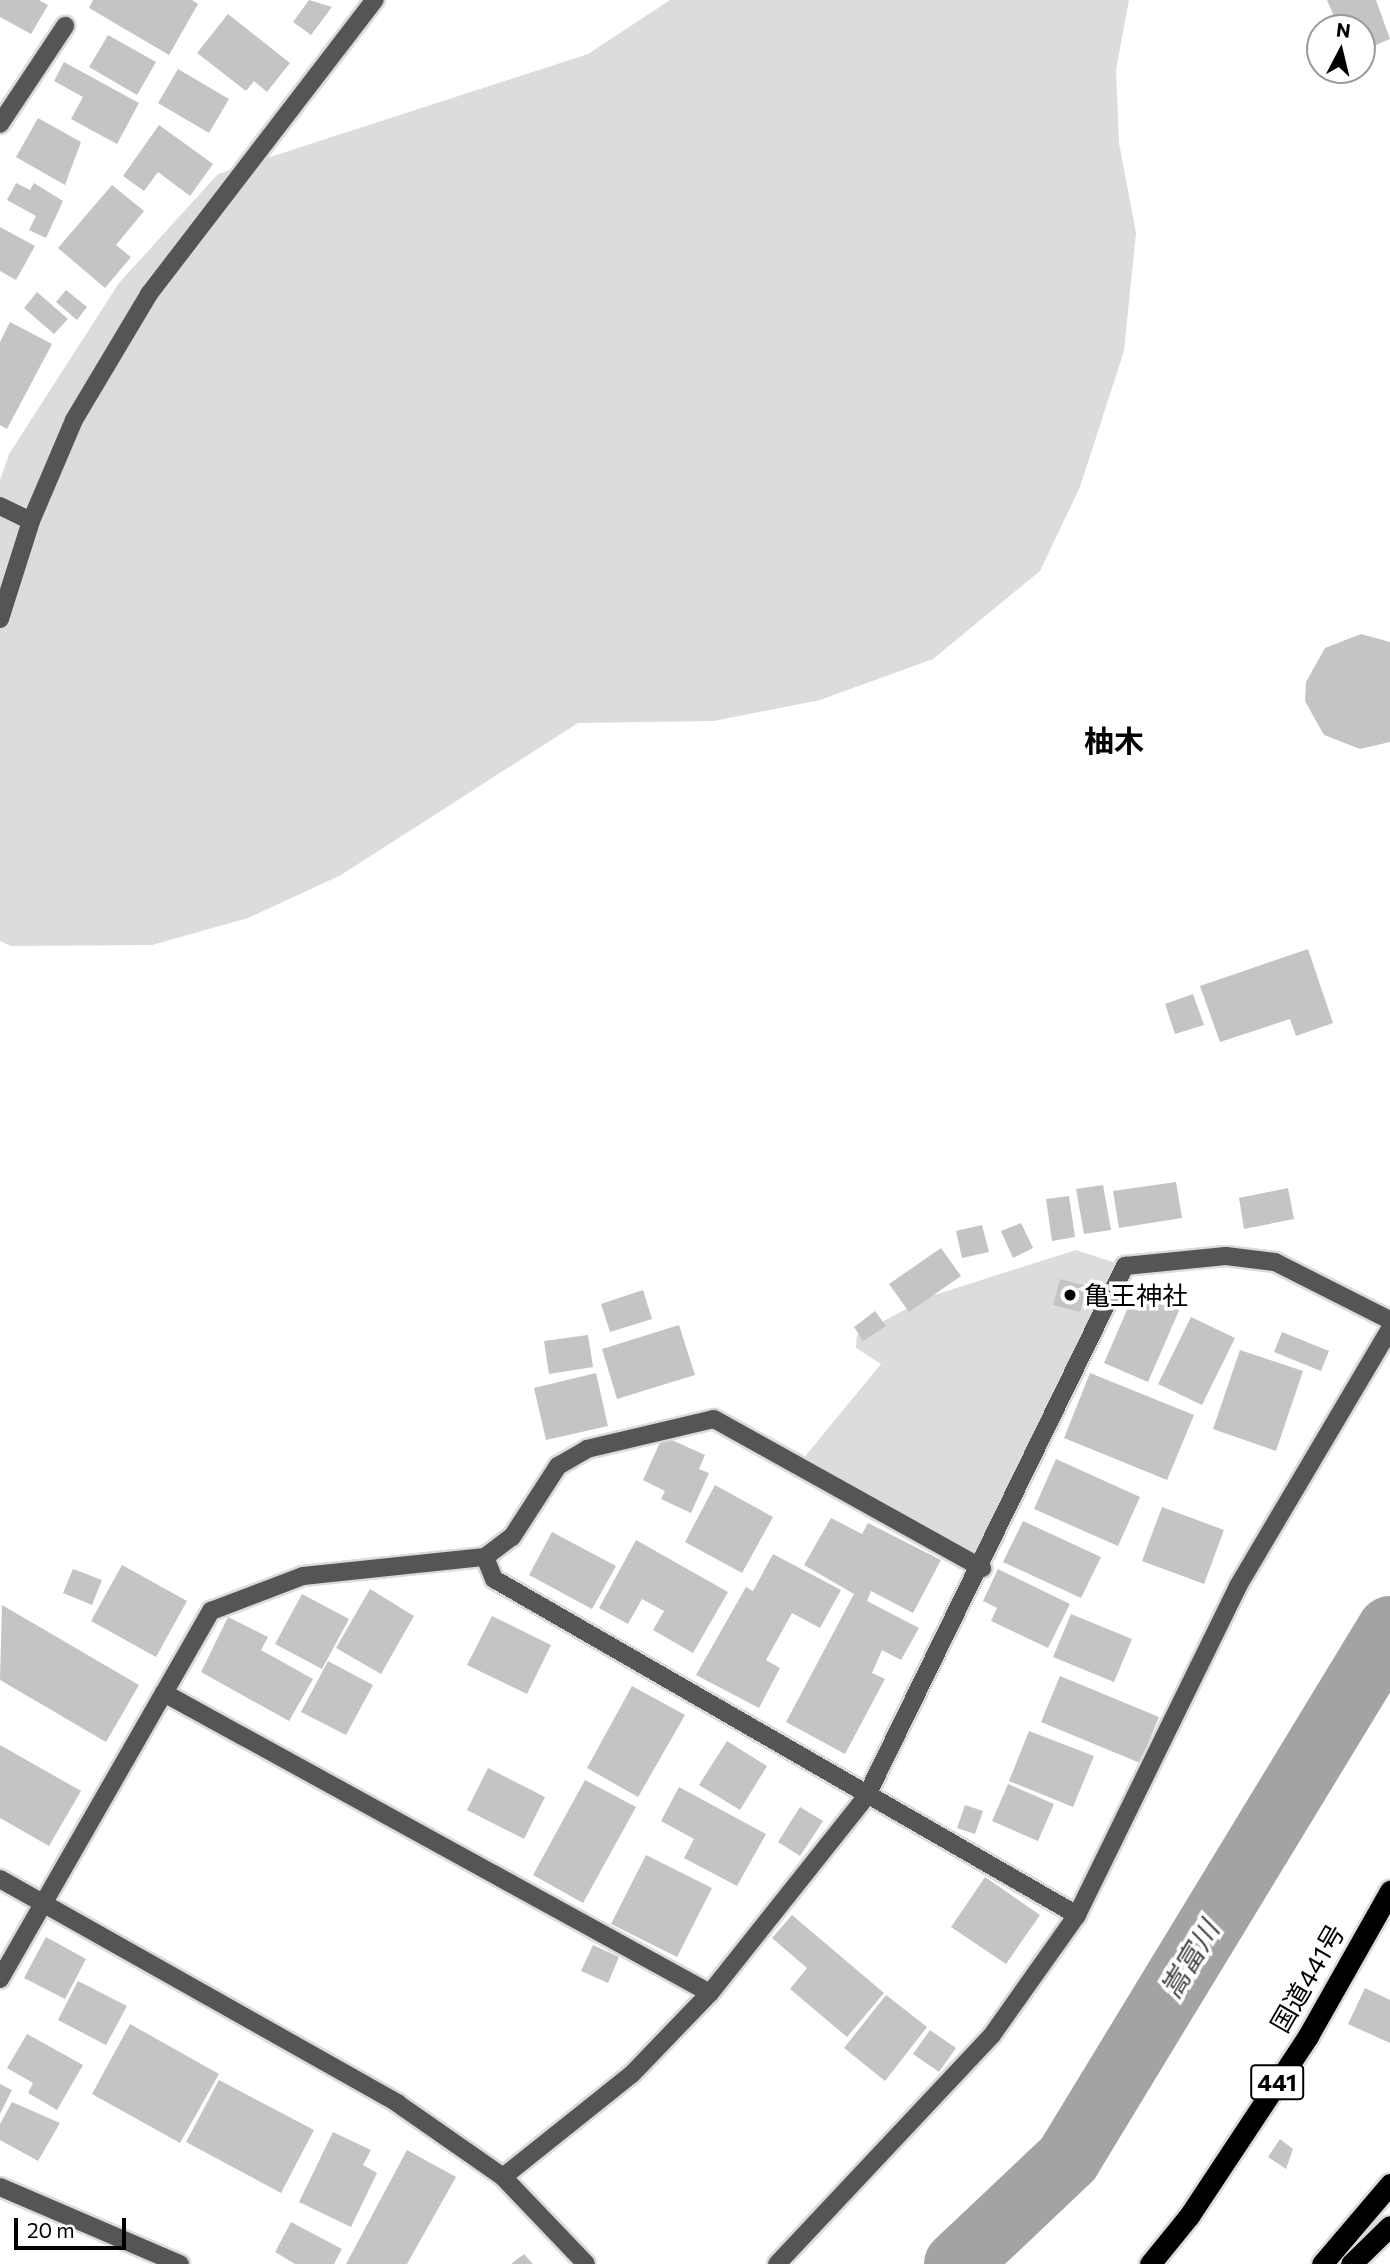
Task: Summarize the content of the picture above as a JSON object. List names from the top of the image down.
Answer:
{
  "streets": {
    "highway": ["国道441号", "441"]
  },
  "districts": ["柚木"],
  "water": ["嵩富川"],
  "places": ["亀王神社"],
  "scale_bar": "20 m",
  "north": "top"
}
